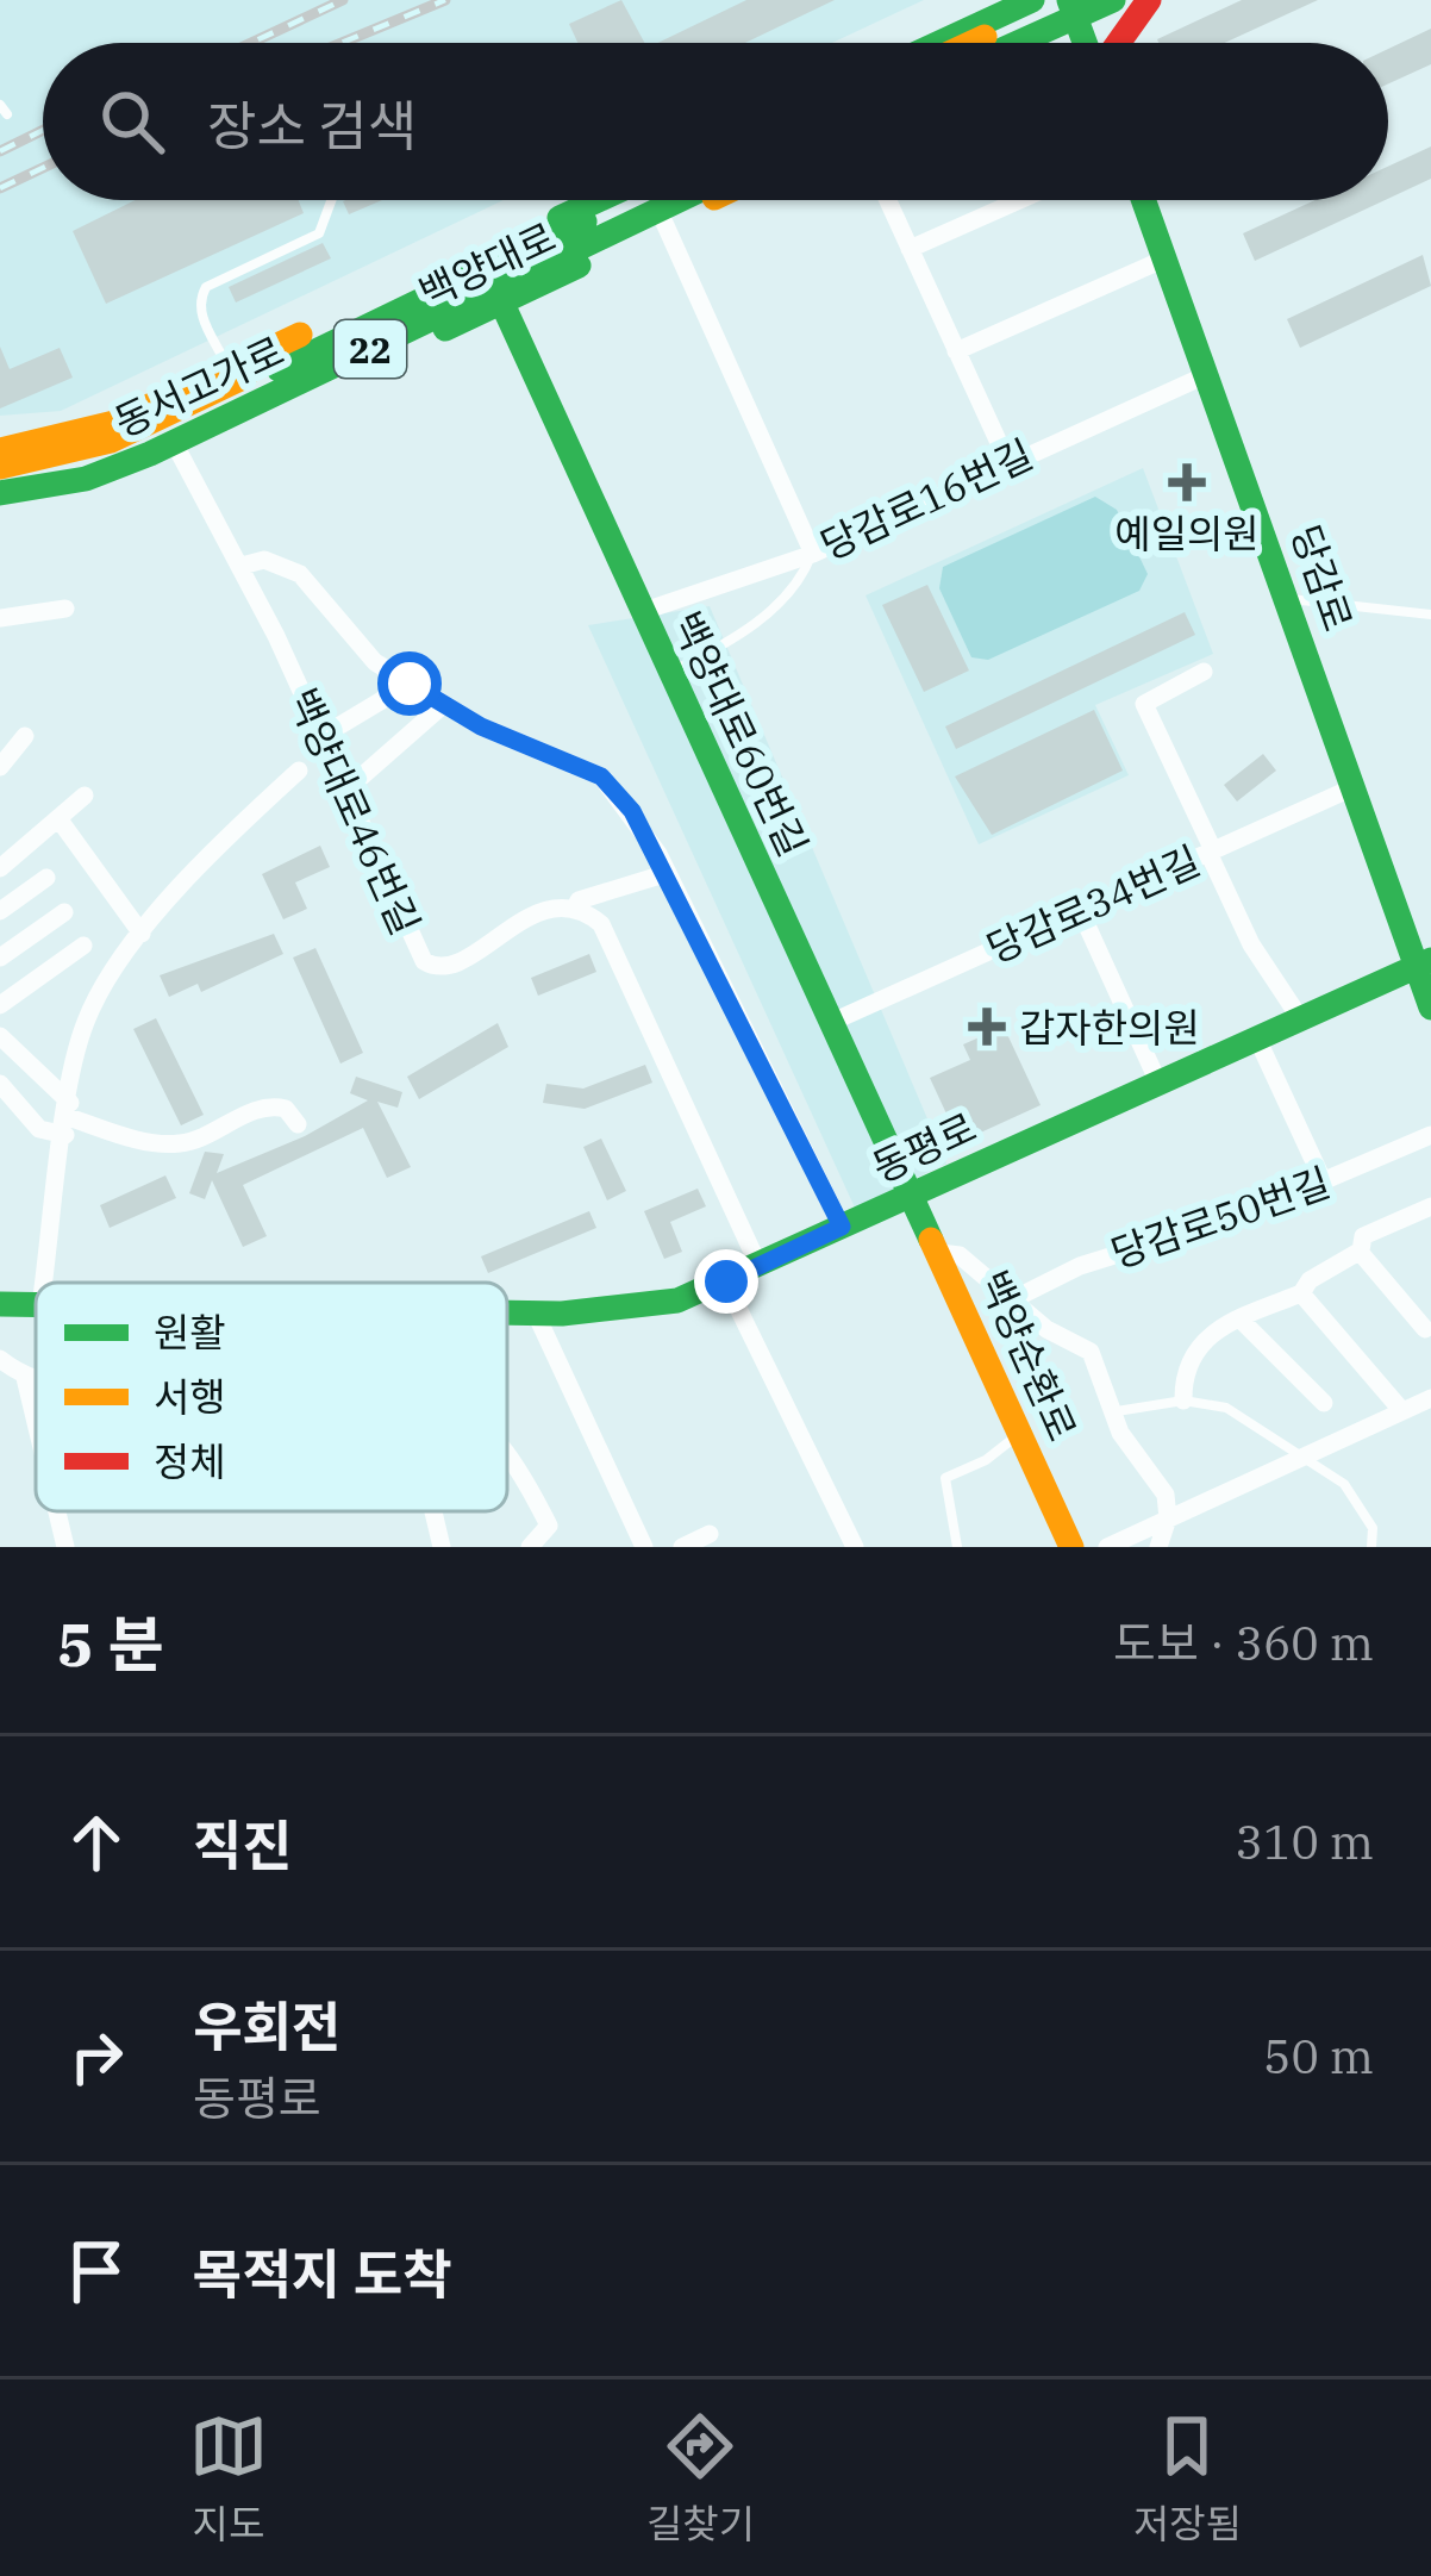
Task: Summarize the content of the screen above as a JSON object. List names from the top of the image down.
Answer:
{
  "streets": {
    "main road": [
      "백양대로",
      "22",
      "동서고가로",
      "당감로",
      "백양대로60번길",
      "동평로",
      "백양순환로"
    ],
    "street": [
      "당감로16번길",
      "백양대로46번길",
      "당감로34번길",
      "당감로50번길"
    ]
  },
  "crossings": [
    ["백양대로", "동서고가로"],
    ["백양대로", "백양대로60번길"],
    ["백양대로", "백양대로46번길"],
    ["당감로16번길", "당감로"],
    ["당감로16번길", "백양대로60번길"],
    ["당감로", "당감로34번길"],
    ["당감로", "동평로"],
    ["백양대로60번길", "당감로34번길"],
    ["백양대로60번길", "동평로"],
    ["백양대로60번길", "백양순환로"],
    ["동평로", "백양순환로"]
  ],
  "places": {
    "health": ["예일의원", "갑자한의원"]
  },
  "legend": ["원활", "서행", "정체"],
  "page": {
    "search": "장소 검색",
    "heading": ["5 분", "도보 · 360 m"],
    "list": [
      ["직진", "310 m"],
      ["우회전", "동평로", "50 m"],
      "목적지 도착"
    ],
    "nav": ["지도", "길찾기", "저장됨"]
  }
}
